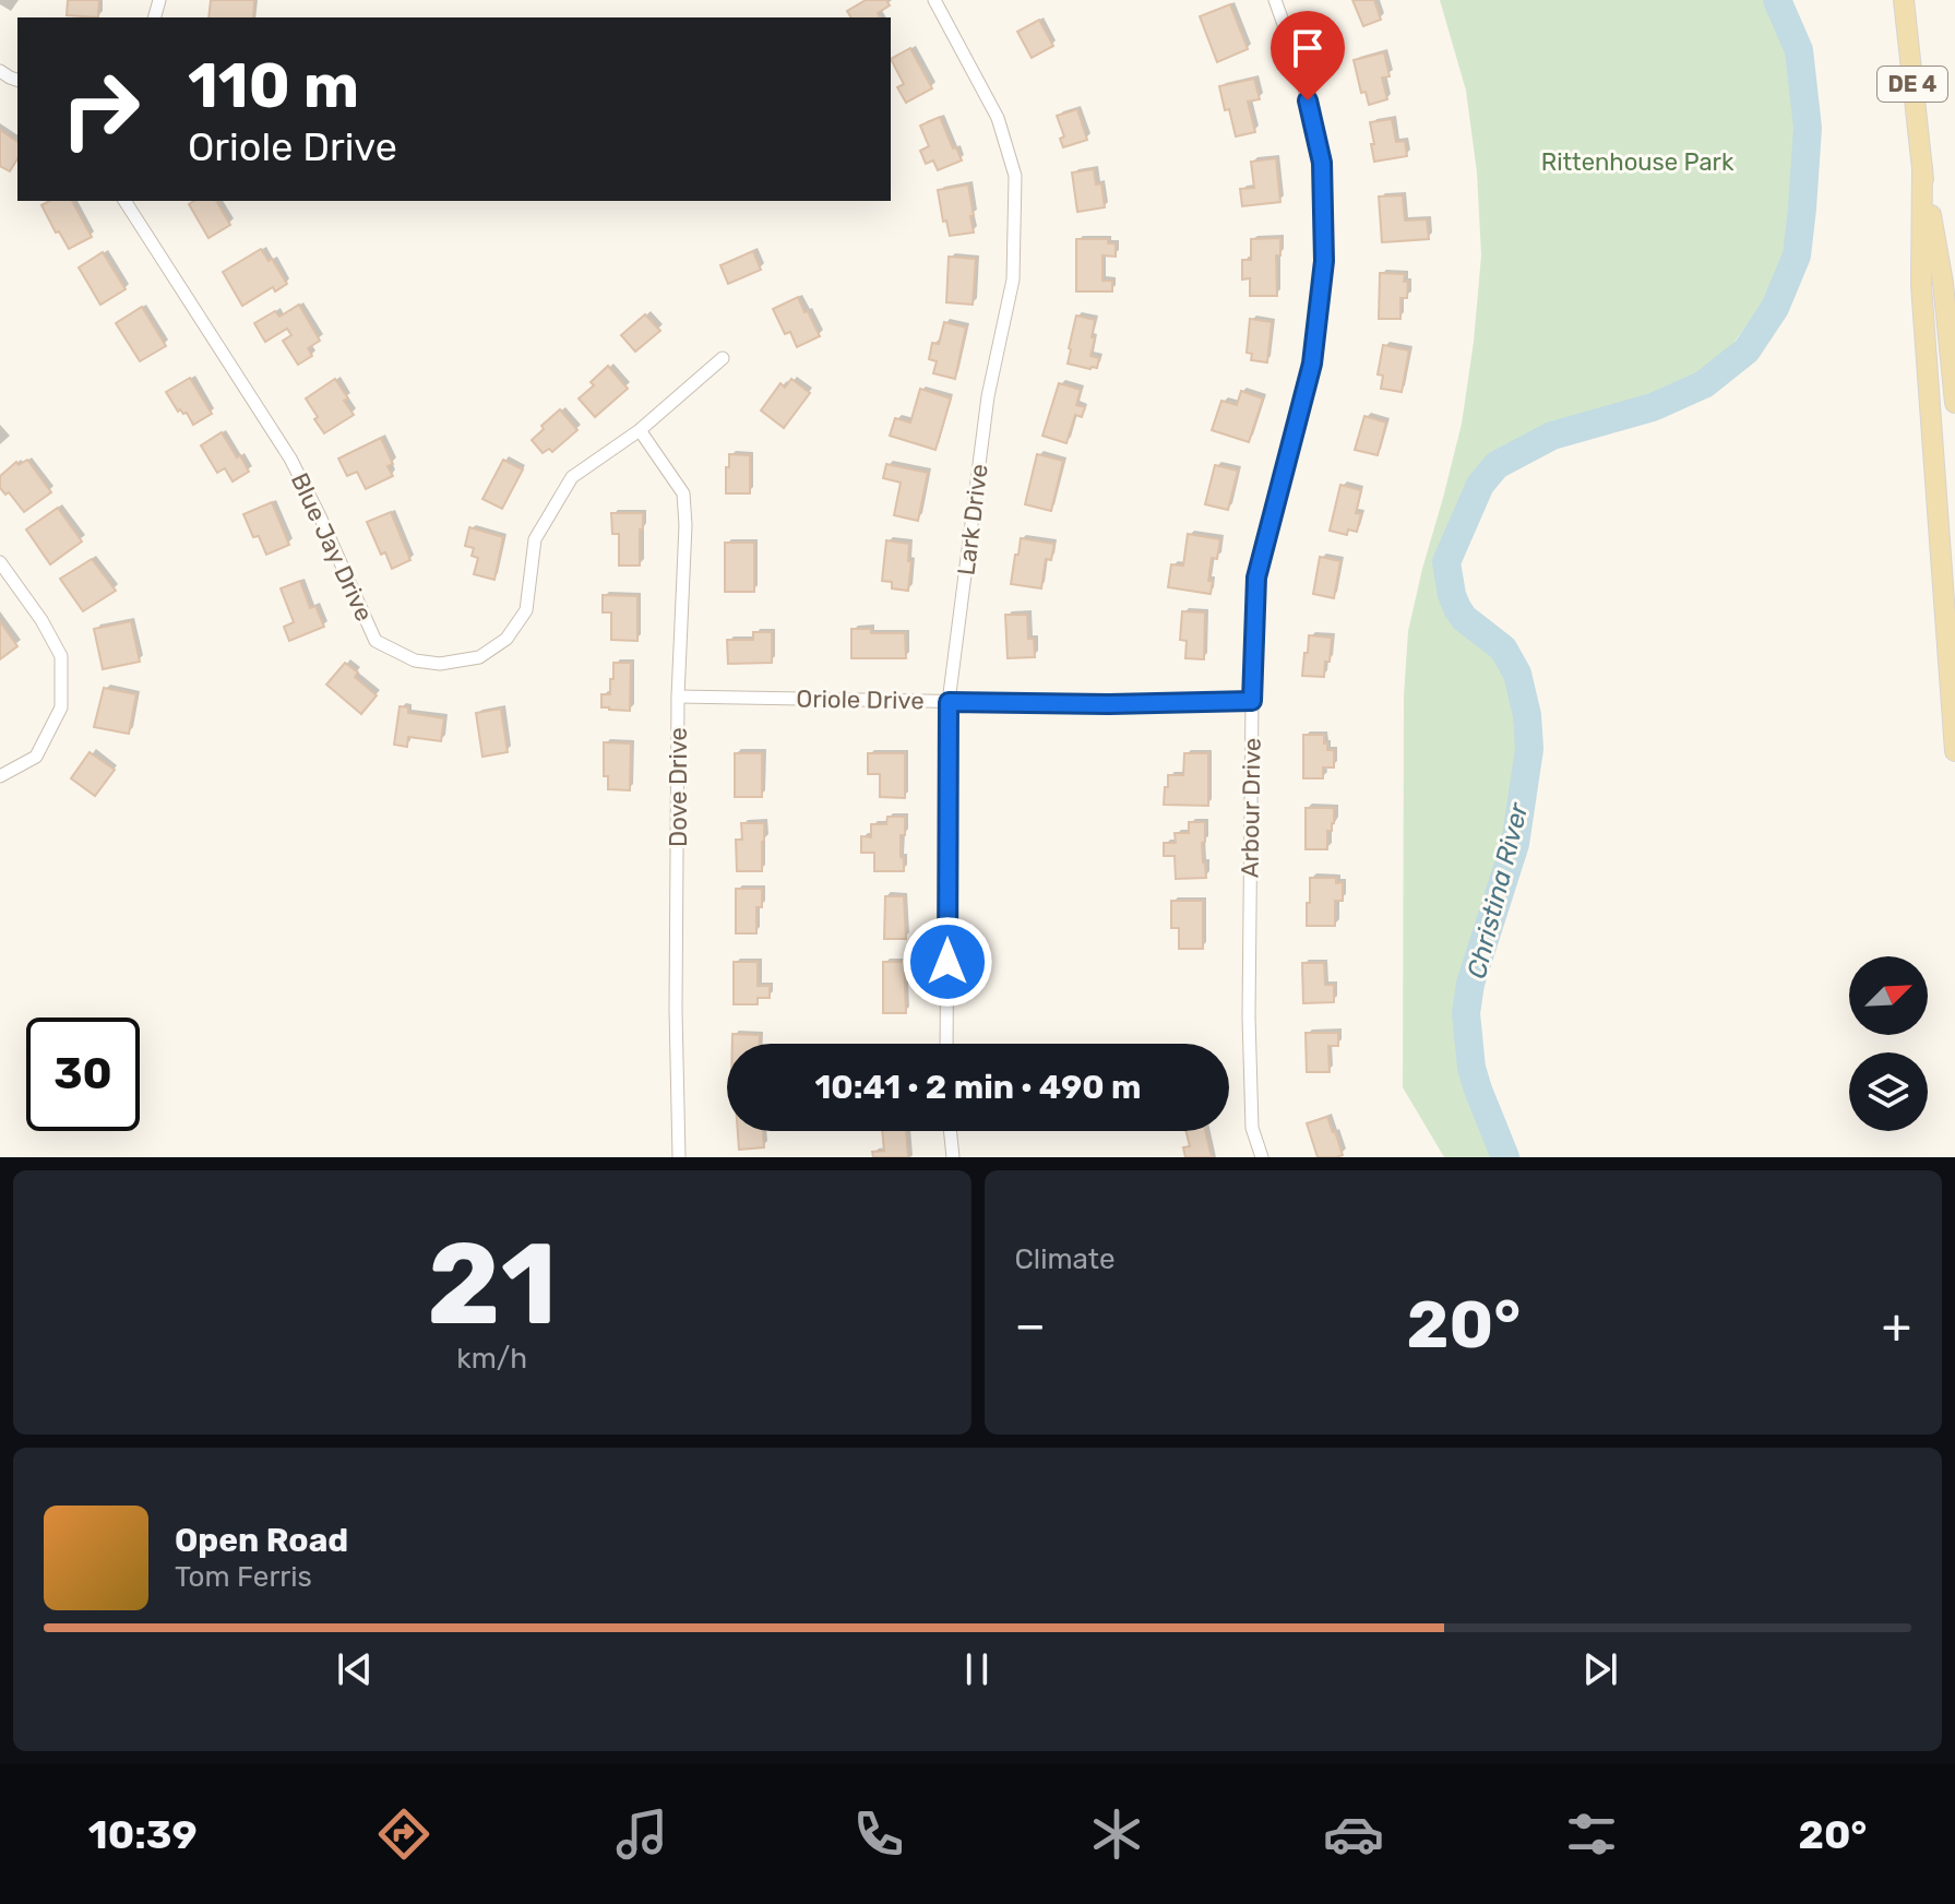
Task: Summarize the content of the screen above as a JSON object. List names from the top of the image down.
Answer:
{
  "streets": {
    "main road": ["DE 4"],
    "street": [
      "Lark Drive",
      "Blue Jay Drive",
      "Oriole Drive",
      "Dove Drive",
      "Arbour Drive"
    ]
  },
  "crossings": [
    ["Lark Drive", "Oriole Drive"],
    ["Blue Jay Drive", "Dove Drive"],
    ["Oriole Drive", "Dove Drive"],
    ["Oriole Drive", "Arbour Drive"]
  ],
  "water": ["Christina River"],
  "parks": ["Rittenhouse Park"],
  "north": "top right",
  "page": {
    "turn": ["110 m", "Oriole Drive"],
    "limit": "30",
    "trip": "10:41 · 2 min · 490 m",
    "tile": [
      ["21", "km/h"],
      "Climate"
    ],
    "heat": ["−", "20°", "+"],
    "song": ["Open Road", "Tom Ferris"],
    "tabs": ["10:39", "20°"]
  }
}
